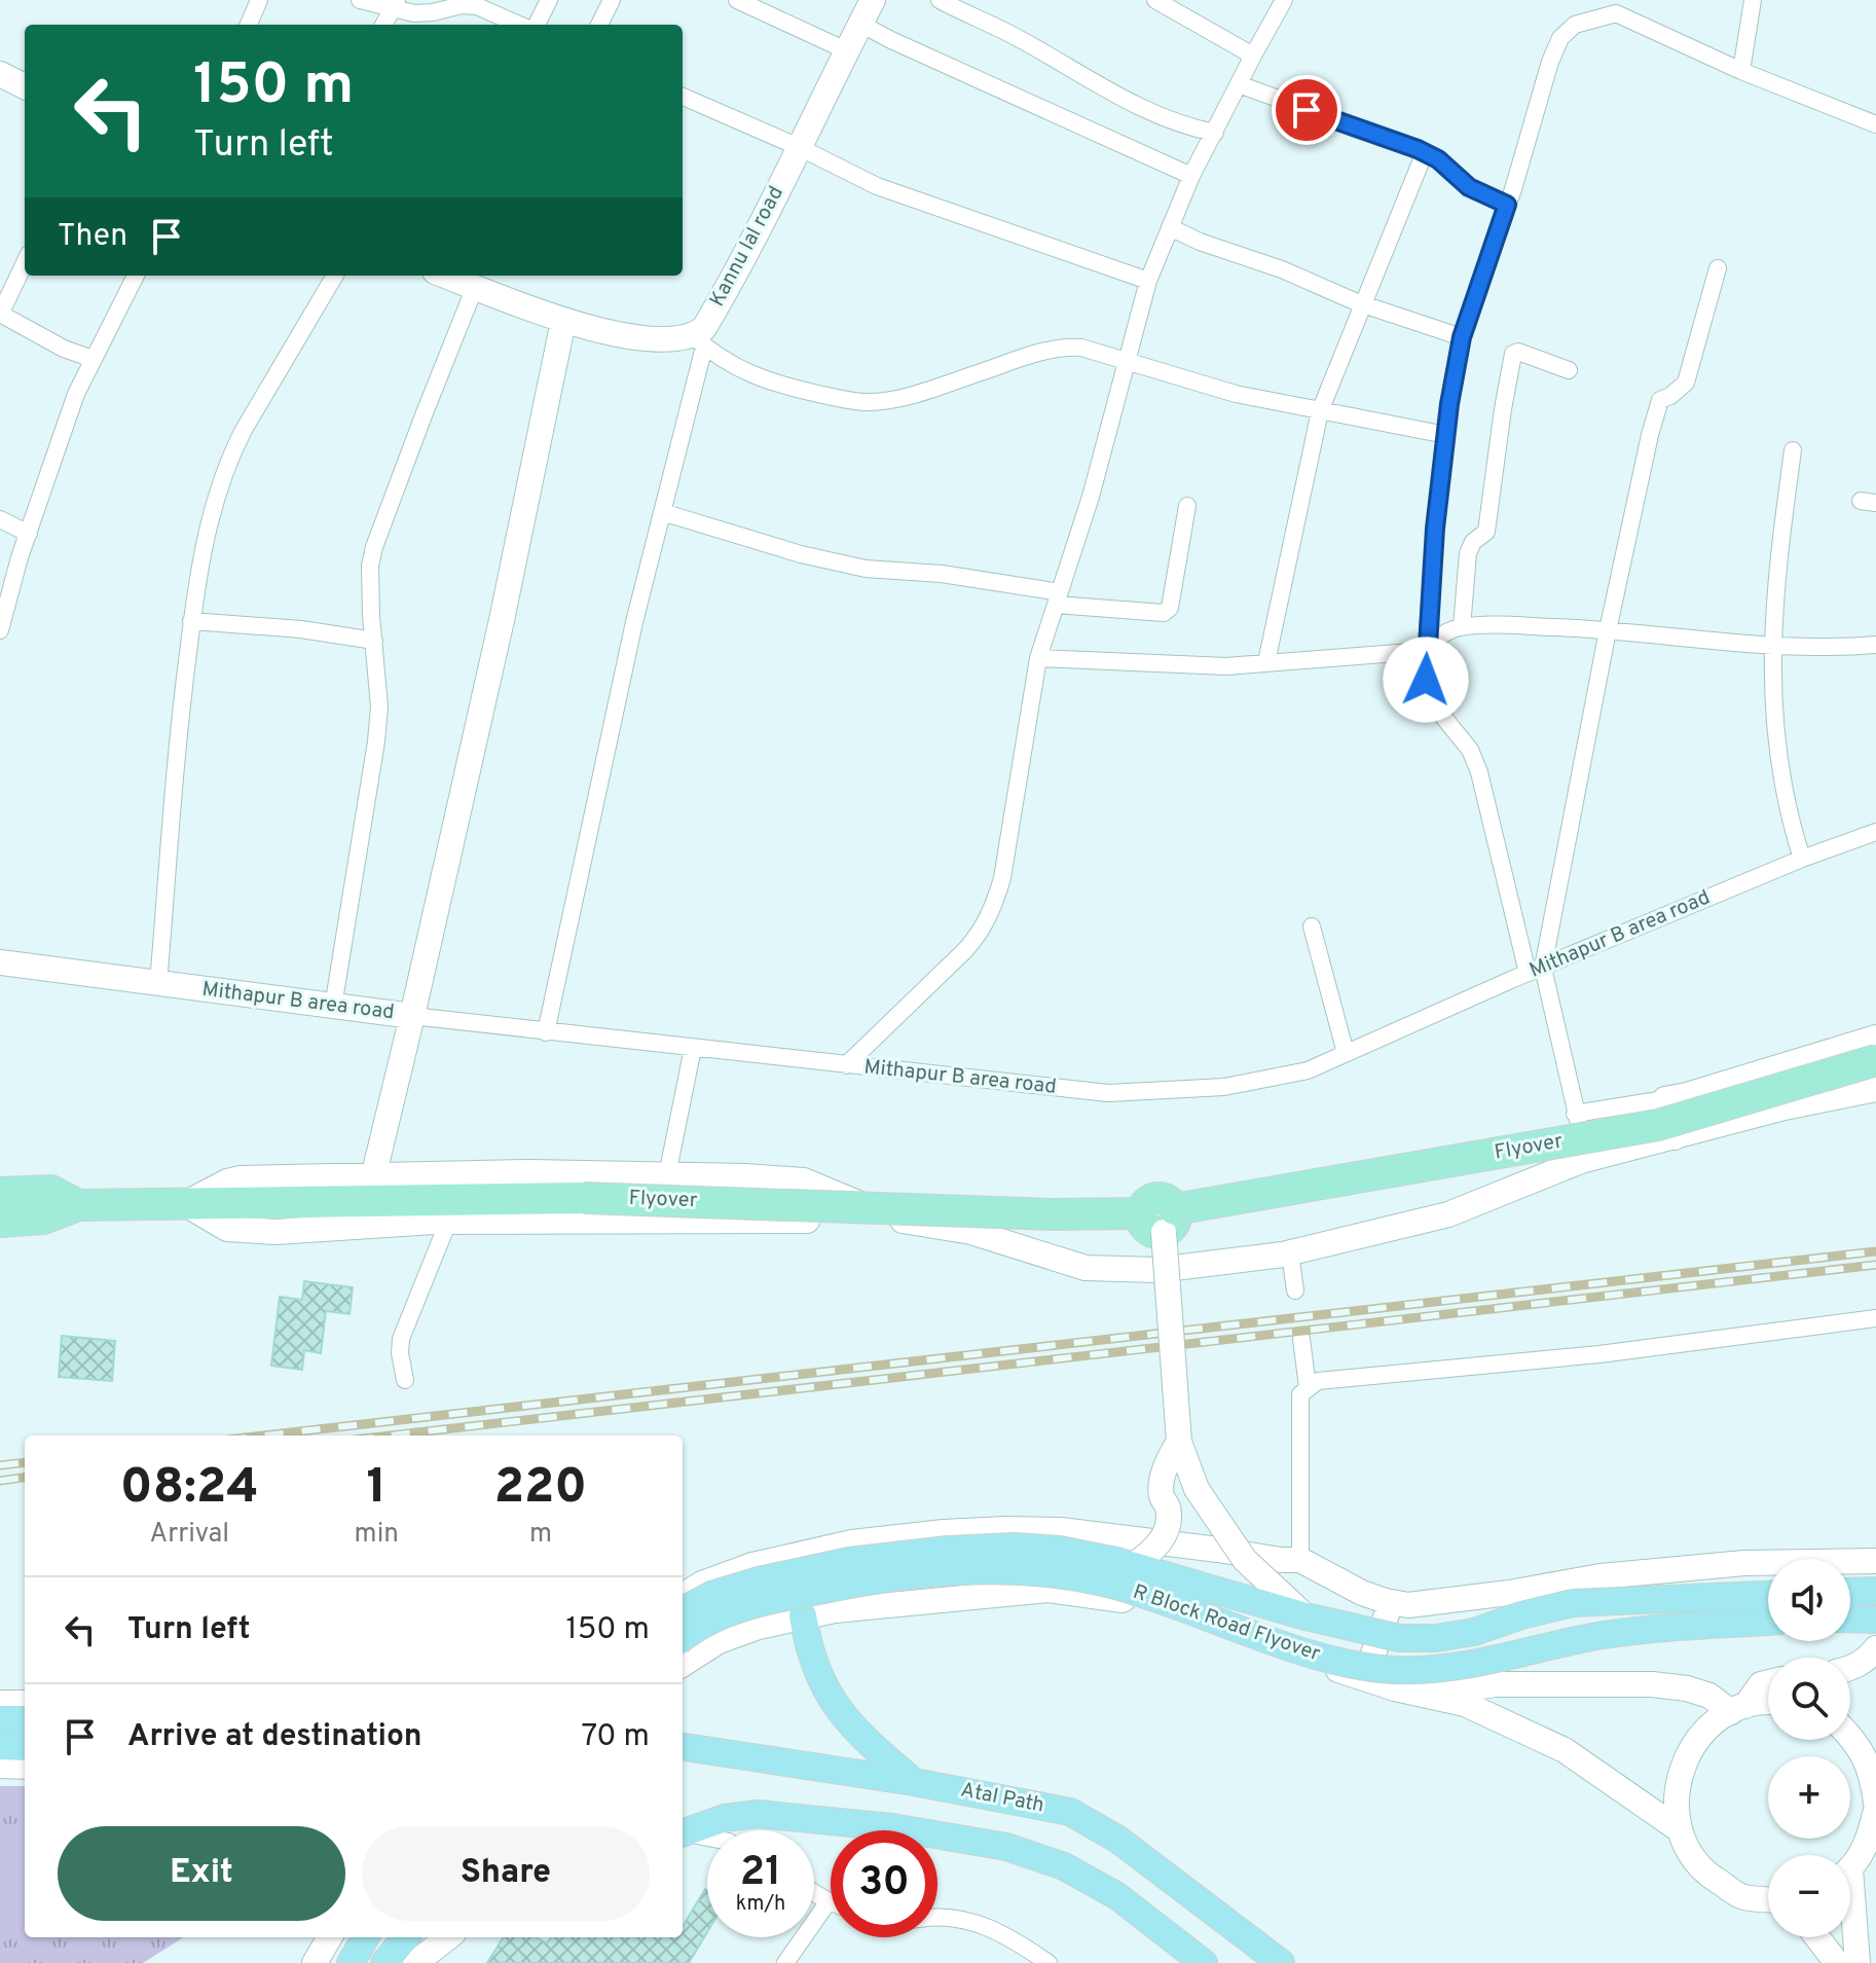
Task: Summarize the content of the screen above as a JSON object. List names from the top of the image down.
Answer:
{
  "streets": {
    "highway": ["Flyover"],
    "main road": ["R Block Road Flyover", "Atal Path"],
    "street": ["Kannu lal road", "Mithapur B area road"]
  },
  "page": {
    "turn": ["150 m", "Turn left"],
    "then": "Then",
    "eta": [
      "08:24",
      "Arrival",
      "1",
      "min",
      "220",
      "m"
    ],
    "map_buttons": ["+", "−"],
    "list": [
      {
        "name": "Turn left",
        "value": "150 m"
      },
      {
        "name": "Arrive at destination",
        "value": "70 m"
      }
    ],
    "buttons": ["Exit", "Share"],
    "speed": "21 km/h",
    "limit": "30"
  }
}
